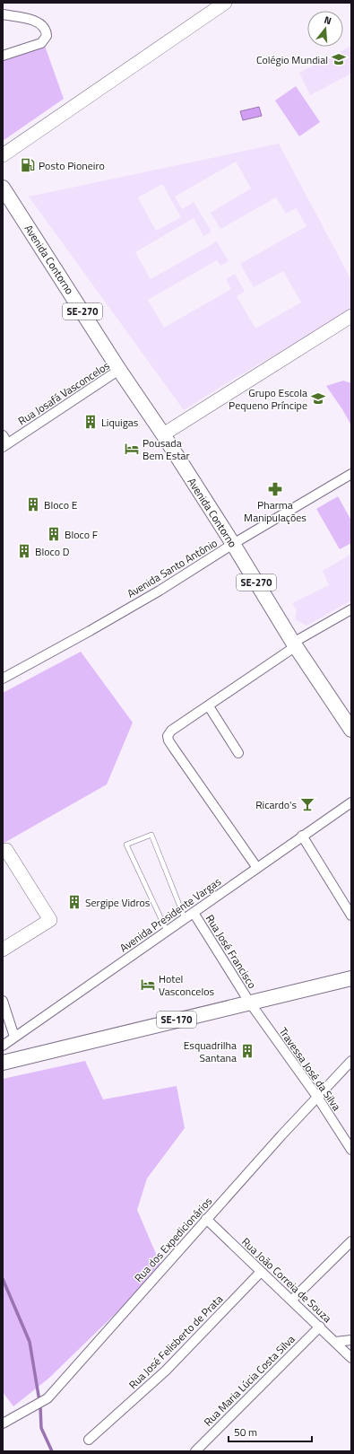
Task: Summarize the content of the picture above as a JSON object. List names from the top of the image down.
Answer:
{
  "streets": {
    "main road": ["Avenida Contorno", "SE-270", "SE-170"],
    "street": [
      "Rua Josafá Vasconcelos",
      "Avenida Santo Antônio",
      "Avenida Presidente Vargas",
      "Rua José Francisco",
      "Travessa José da Silva",
      "Rua dos Expedicionários",
      "Rua João Correia de Souza",
      "Rua José Felisberto de Prata",
      "Rua Maria Lúcia Costa Silva"
    ]
  },
  "crossings": [
    ["Avenida Contorno", "Rua Josafá Vasconcelos"],
    ["Avenida Contorno", "Avenida Santo Antônio"],
    ["Avenida Presidente Vargas", "Rua José Francisco"],
    ["Rua José Francisco", "SE-170"],
    ["Rua José Francisco", "Travessa José da Silva"],
    ["SE-170", "Travessa José da Silva"],
    ["Travessa José da Silva", "Rua dos Expedicionários"],
    ["Rua dos Expedicionários", "Rua João Correia de Souza"],
    ["Rua João Correia de Souza", "Rua José Felisberto de Prata"],
    ["Rua João Correia de Souza", "Rua Maria Lúcia Costa Silva"]
  ],
  "places": {
    "school or university": ["Colégio Mundial", "Grupo Escola Pequeno Príncipe"],
    "fuel station": ["Posto Pioneiro"],
    "building": [
      "Liquigas",
      "Bloco E",
      "Bloco F",
      "Bloco D",
      "Sergipe Vidros",
      "Esquadrilha Santana"
    ],
    "hotel": ["Pousada Bem Estar", "Hotel Vasconcelos"],
    "pharmacy": ["Pharma Manipulações"],
    "bar": ["Ricardo's"]
  },
  "scale_bar": "50 m",
  "north": "top"
}
